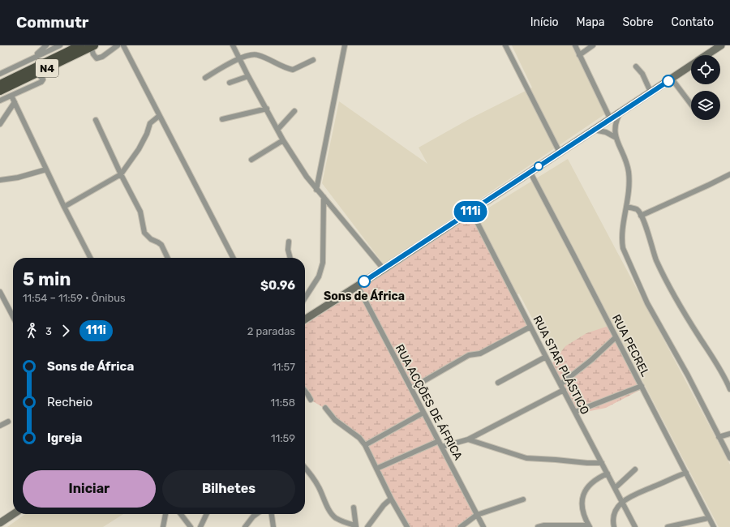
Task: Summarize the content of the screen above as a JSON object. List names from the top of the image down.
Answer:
{
  "streets": {
    "highway": ["N4"],
    "street": ["RUA PECREL", "RUA STAR PLÁSTICO", "RUA ACÇÕES DE ÁFRICA"]
  },
  "places": ["Sons de África"],
  "lines": ["bus line 111i"],
  "page": {
    "header": "Commutr",
    "nav": [
      "Início",
      "Mapa",
      "Sobre",
      "Contato"
    ],
    "on_map": "111i",
    "heading": ["5 min", "11:54 – 11:59 · Ônibus", "$0.96"],
    "legs": ["3", "111i", "2 paradas"],
    "list": [
      {
        "name": "Sons de África",
        "value": "11:57"
      },
      {
        "name": "Recheio",
        "value": "11:58"
      },
      {
        "name": "Igreja",
        "value": "11:59"
      }
    ],
    "buttons": ["Iniciar", "Bilhetes"]
  }
}
